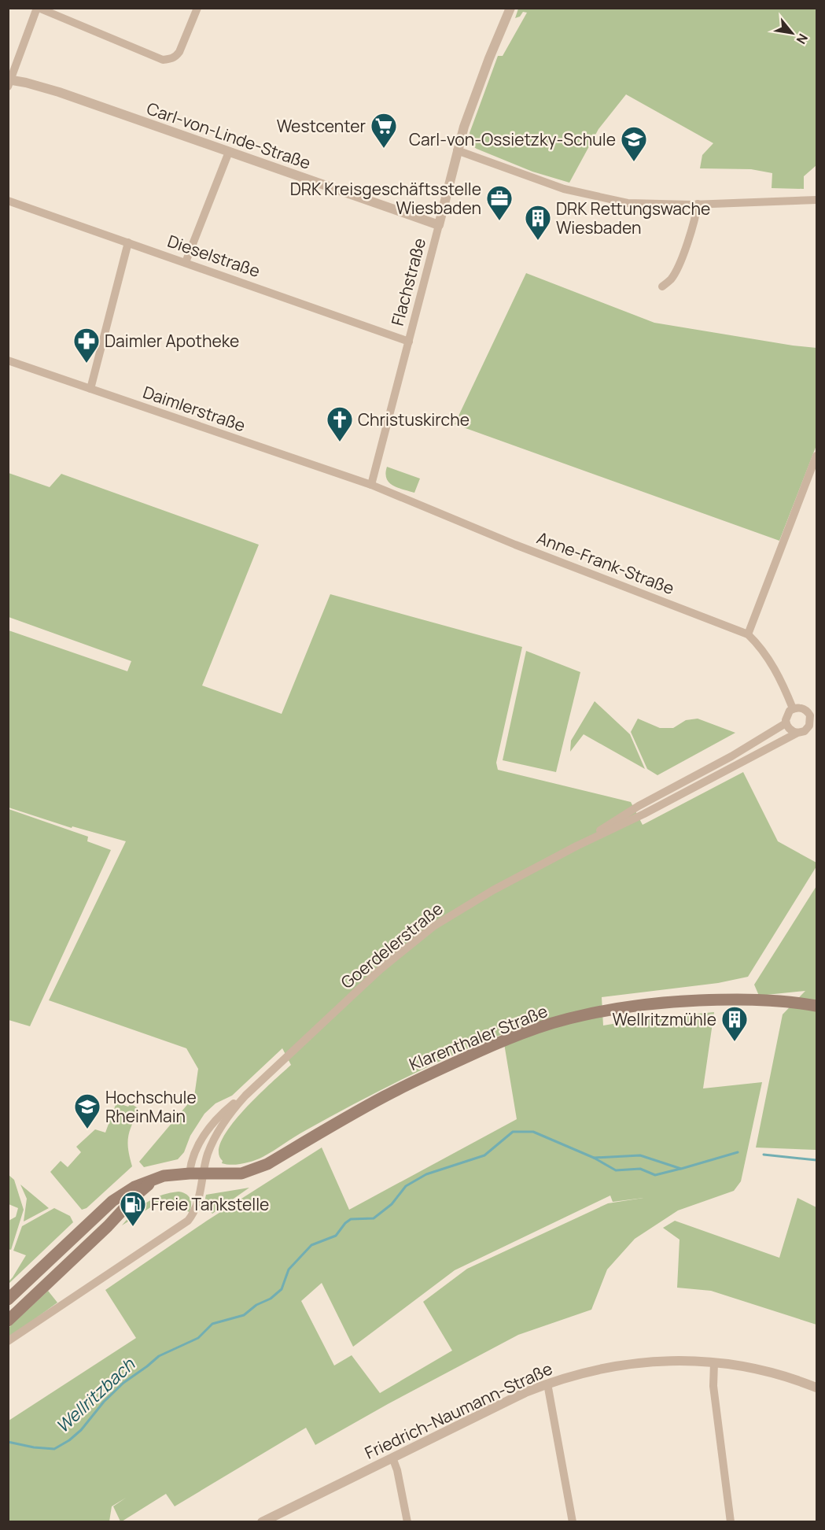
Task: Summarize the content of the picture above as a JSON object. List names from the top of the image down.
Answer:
{
  "streets": {
    "main road": ["Klarenthaler Straße"],
    "street": [
      "Carl-von-Linde-Straße",
      "Dieselstraße",
      "Flachstraße",
      "Daimlerstraße",
      "Anne-Frank-Straße",
      "Goerdelerstraße",
      "Friedrich-Naumann-Straße"
    ]
  },
  "crossings": [
    ["Carl-von-Linde-Straße", "Flachstraße"],
    ["Dieselstraße", "Flachstraße"],
    ["Flachstraße", "Daimlerstraße"],
    ["Flachstraße", "Anne-Frank-Straße"],
    ["Daimlerstraße", "Anne-Frank-Straße"],
    ["Anne-Frank-Straße", "Goerdelerstraße"],
    ["Goerdelerstraße", "Klarenthaler Straße"]
  ],
  "water": ["Wellritzbach"],
  "places": {
    "supermarket": ["Westcenter"],
    "school or university": ["Carl-von-Ossietzky-Schule", "Hochschule RheinMain"],
    "office": ["DRK Kreisgeschäftsstelle Wiesbaden"],
    "building": ["DRK Rettungswache Wiesbaden", "Wellritzmühle"],
    "pharmacy": ["Daimler Apotheke"],
    "church": ["Christuskirche"],
    "fuel station": ["Freie Tankstelle"]
  },
  "north": "bottom right"
}
